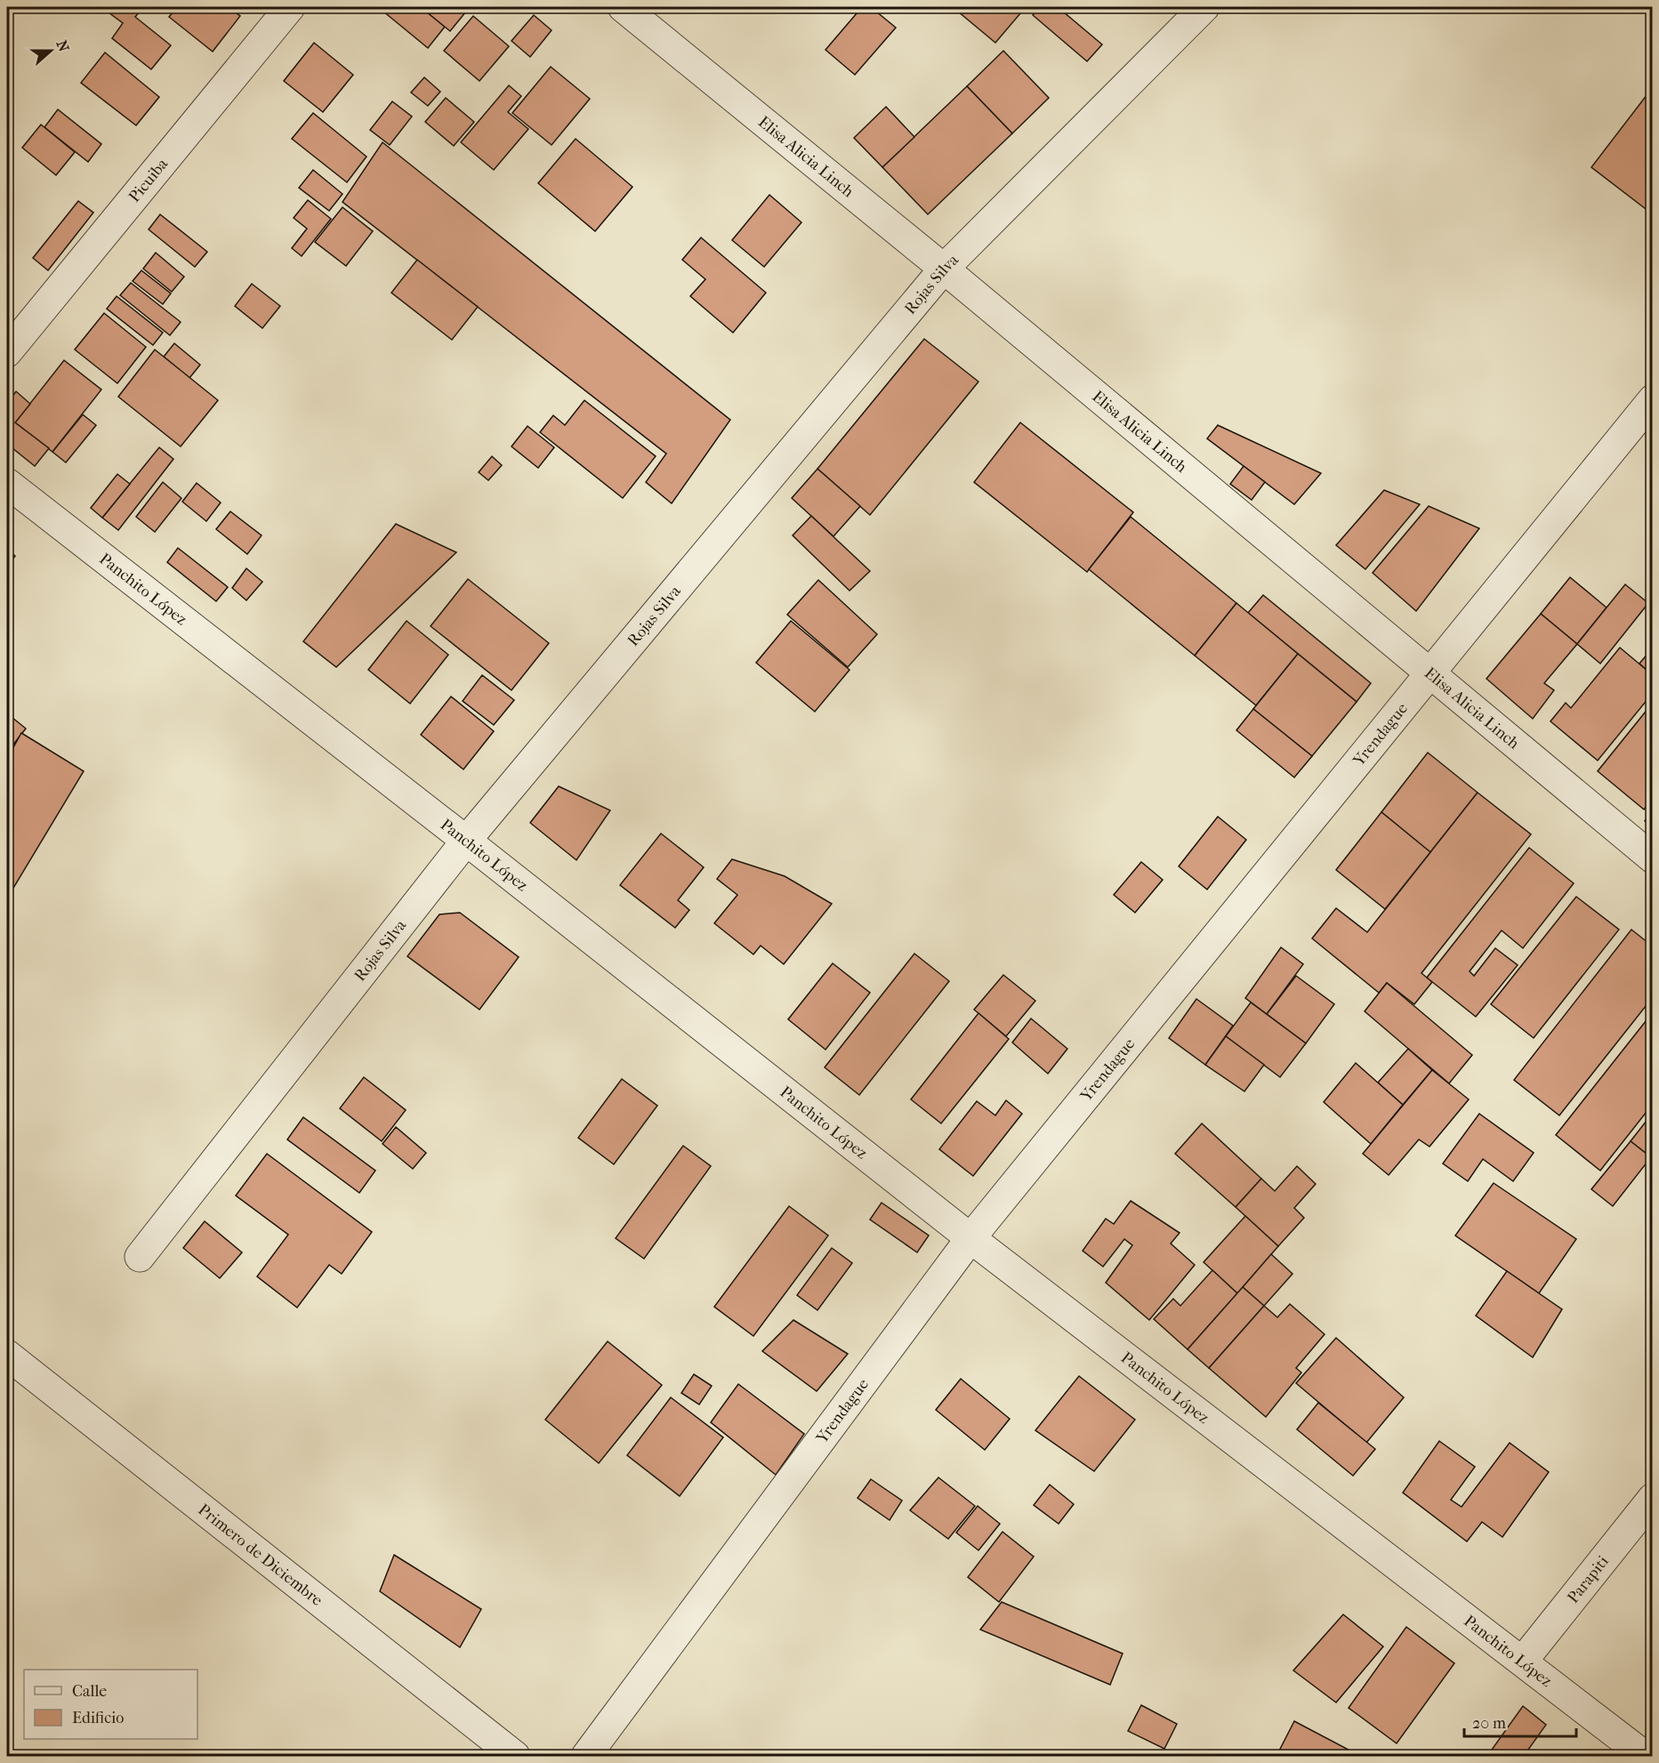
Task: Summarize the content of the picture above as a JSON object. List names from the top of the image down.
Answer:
{
  "streets": {
    "street": [
      "Elisa Alicia Linch",
      "Picuiba",
      "Rojas Silva",
      "Panchito López",
      "Yrendague",
      "Primero de Diciembre",
      "Parapiti"
    ]
  },
  "crossings": [
    ["Elisa Alicia Linch", "Rojas Silva"],
    ["Elisa Alicia Linch", "Yrendague"],
    ["Rojas Silva", "Panchito López"],
    ["Panchito López", "Yrendague"],
    ["Panchito López", "Parapiti"]
  ],
  "legend": ["Calle", "Edificio"],
  "scale_bar": "20 m",
  "north": "right"
}
